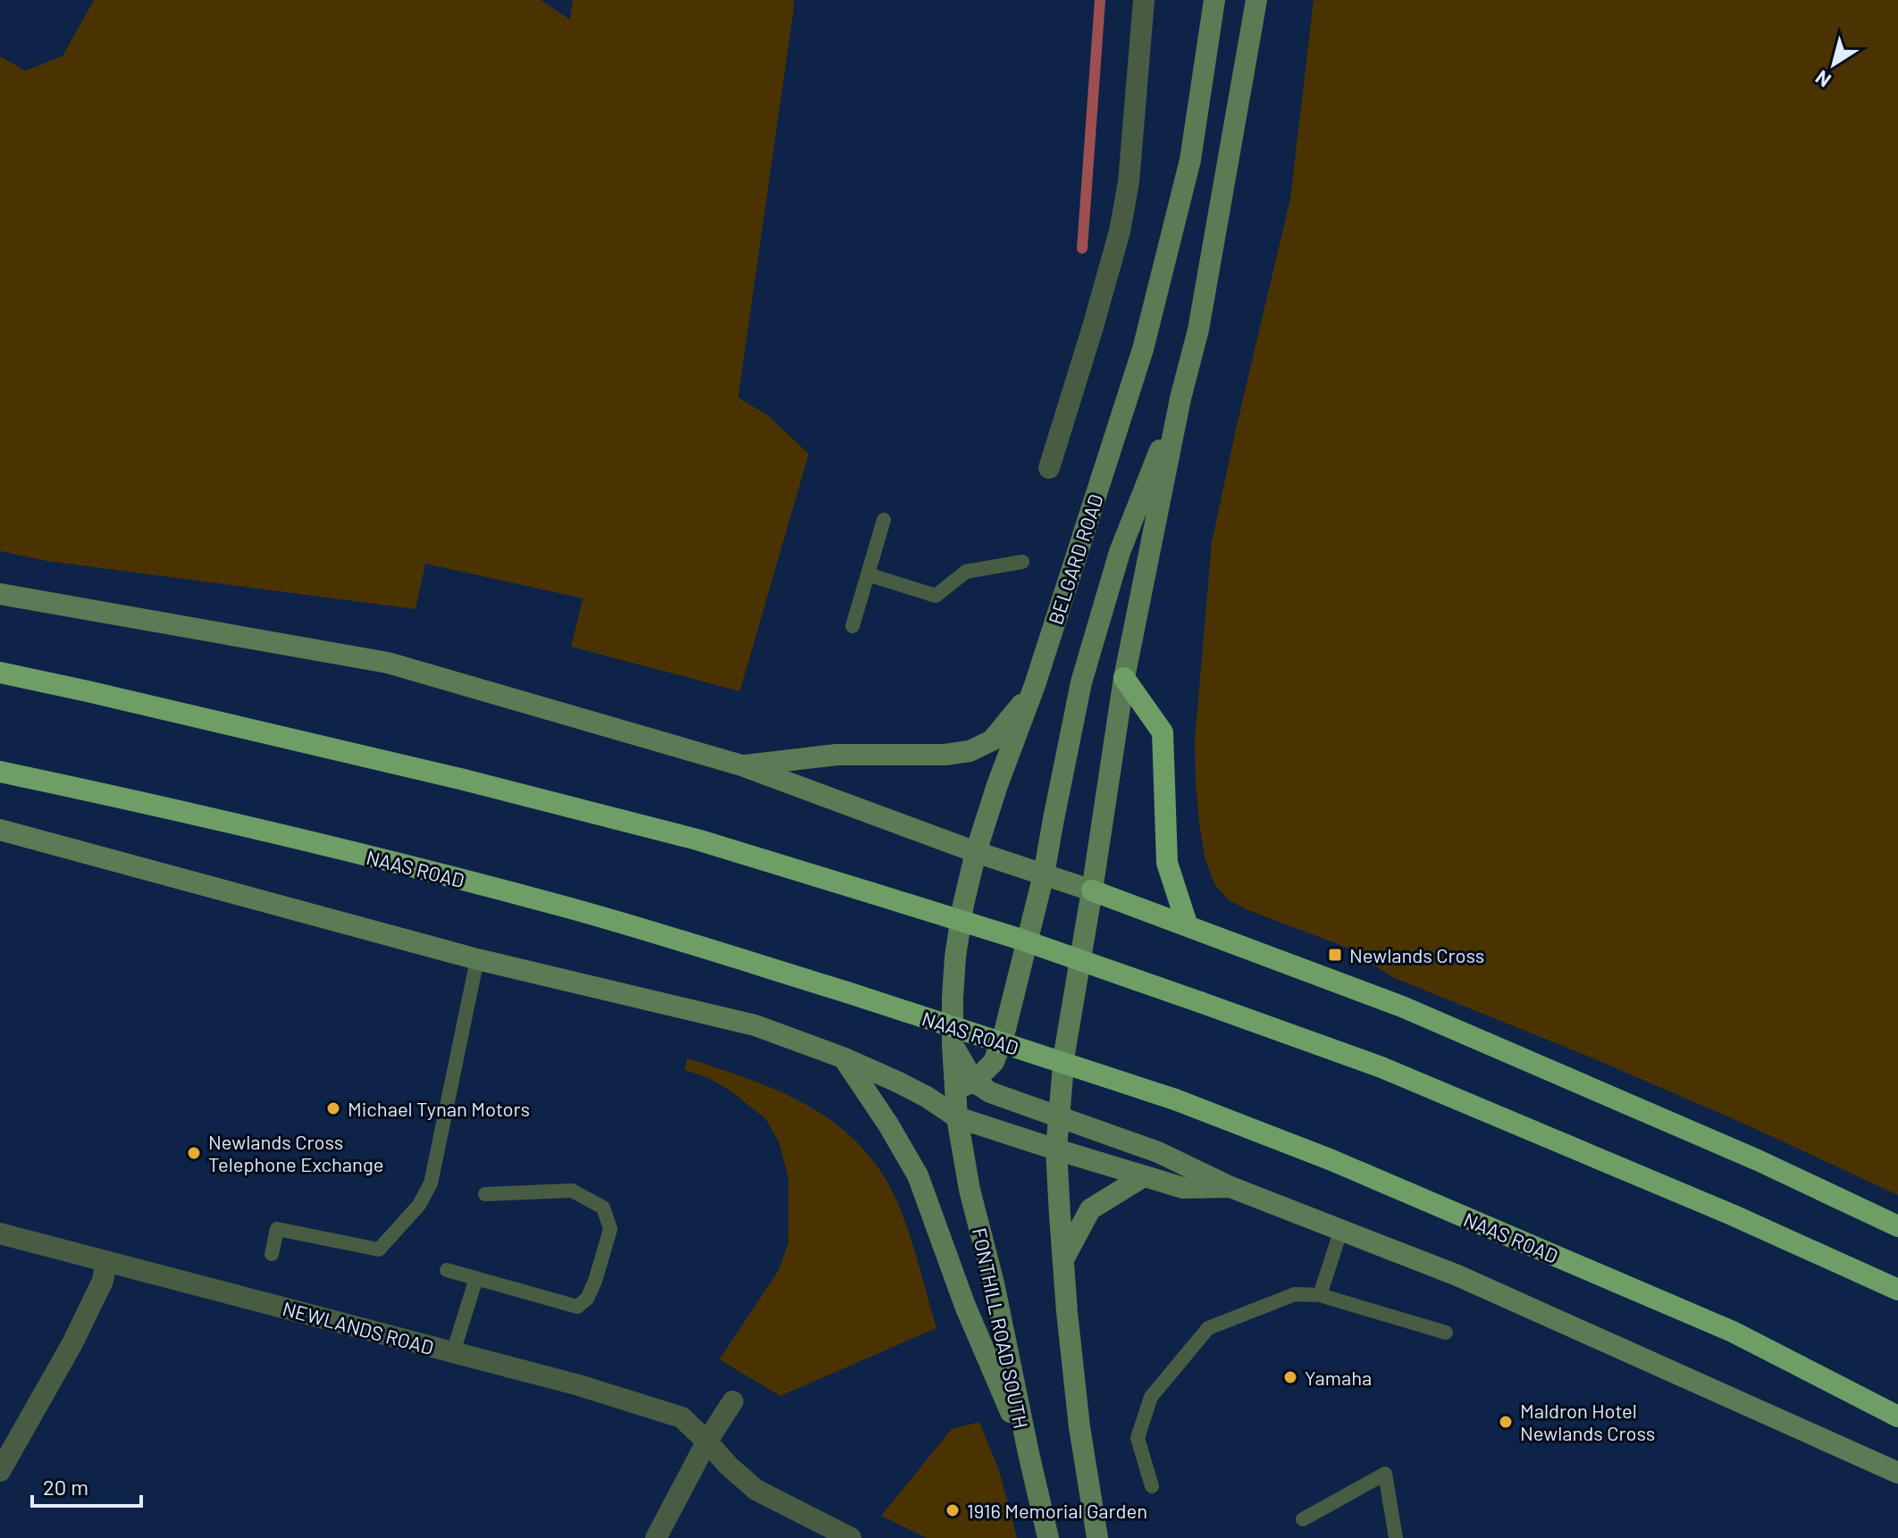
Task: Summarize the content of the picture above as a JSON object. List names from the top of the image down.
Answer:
{
  "streets": {
    "highway": ["NAAS ROAD"],
    "main road": ["BELGARD ROAD", "FONTHILL ROAD SOUTH"],
    "street": ["NEWLANDS ROAD"]
  },
  "places": {
    "transit": ["Newlands Cross"],
    "other": [
      "Michael Tynan Motors",
      "Newlands Cross Telephone Exchange",
      "Yamaha",
      "Maldron Hotel Newlands Cross",
      "1916 Memorial Garden"
    ]
  },
  "scale_bar": "20 m",
  "north": "bottom left"
}
